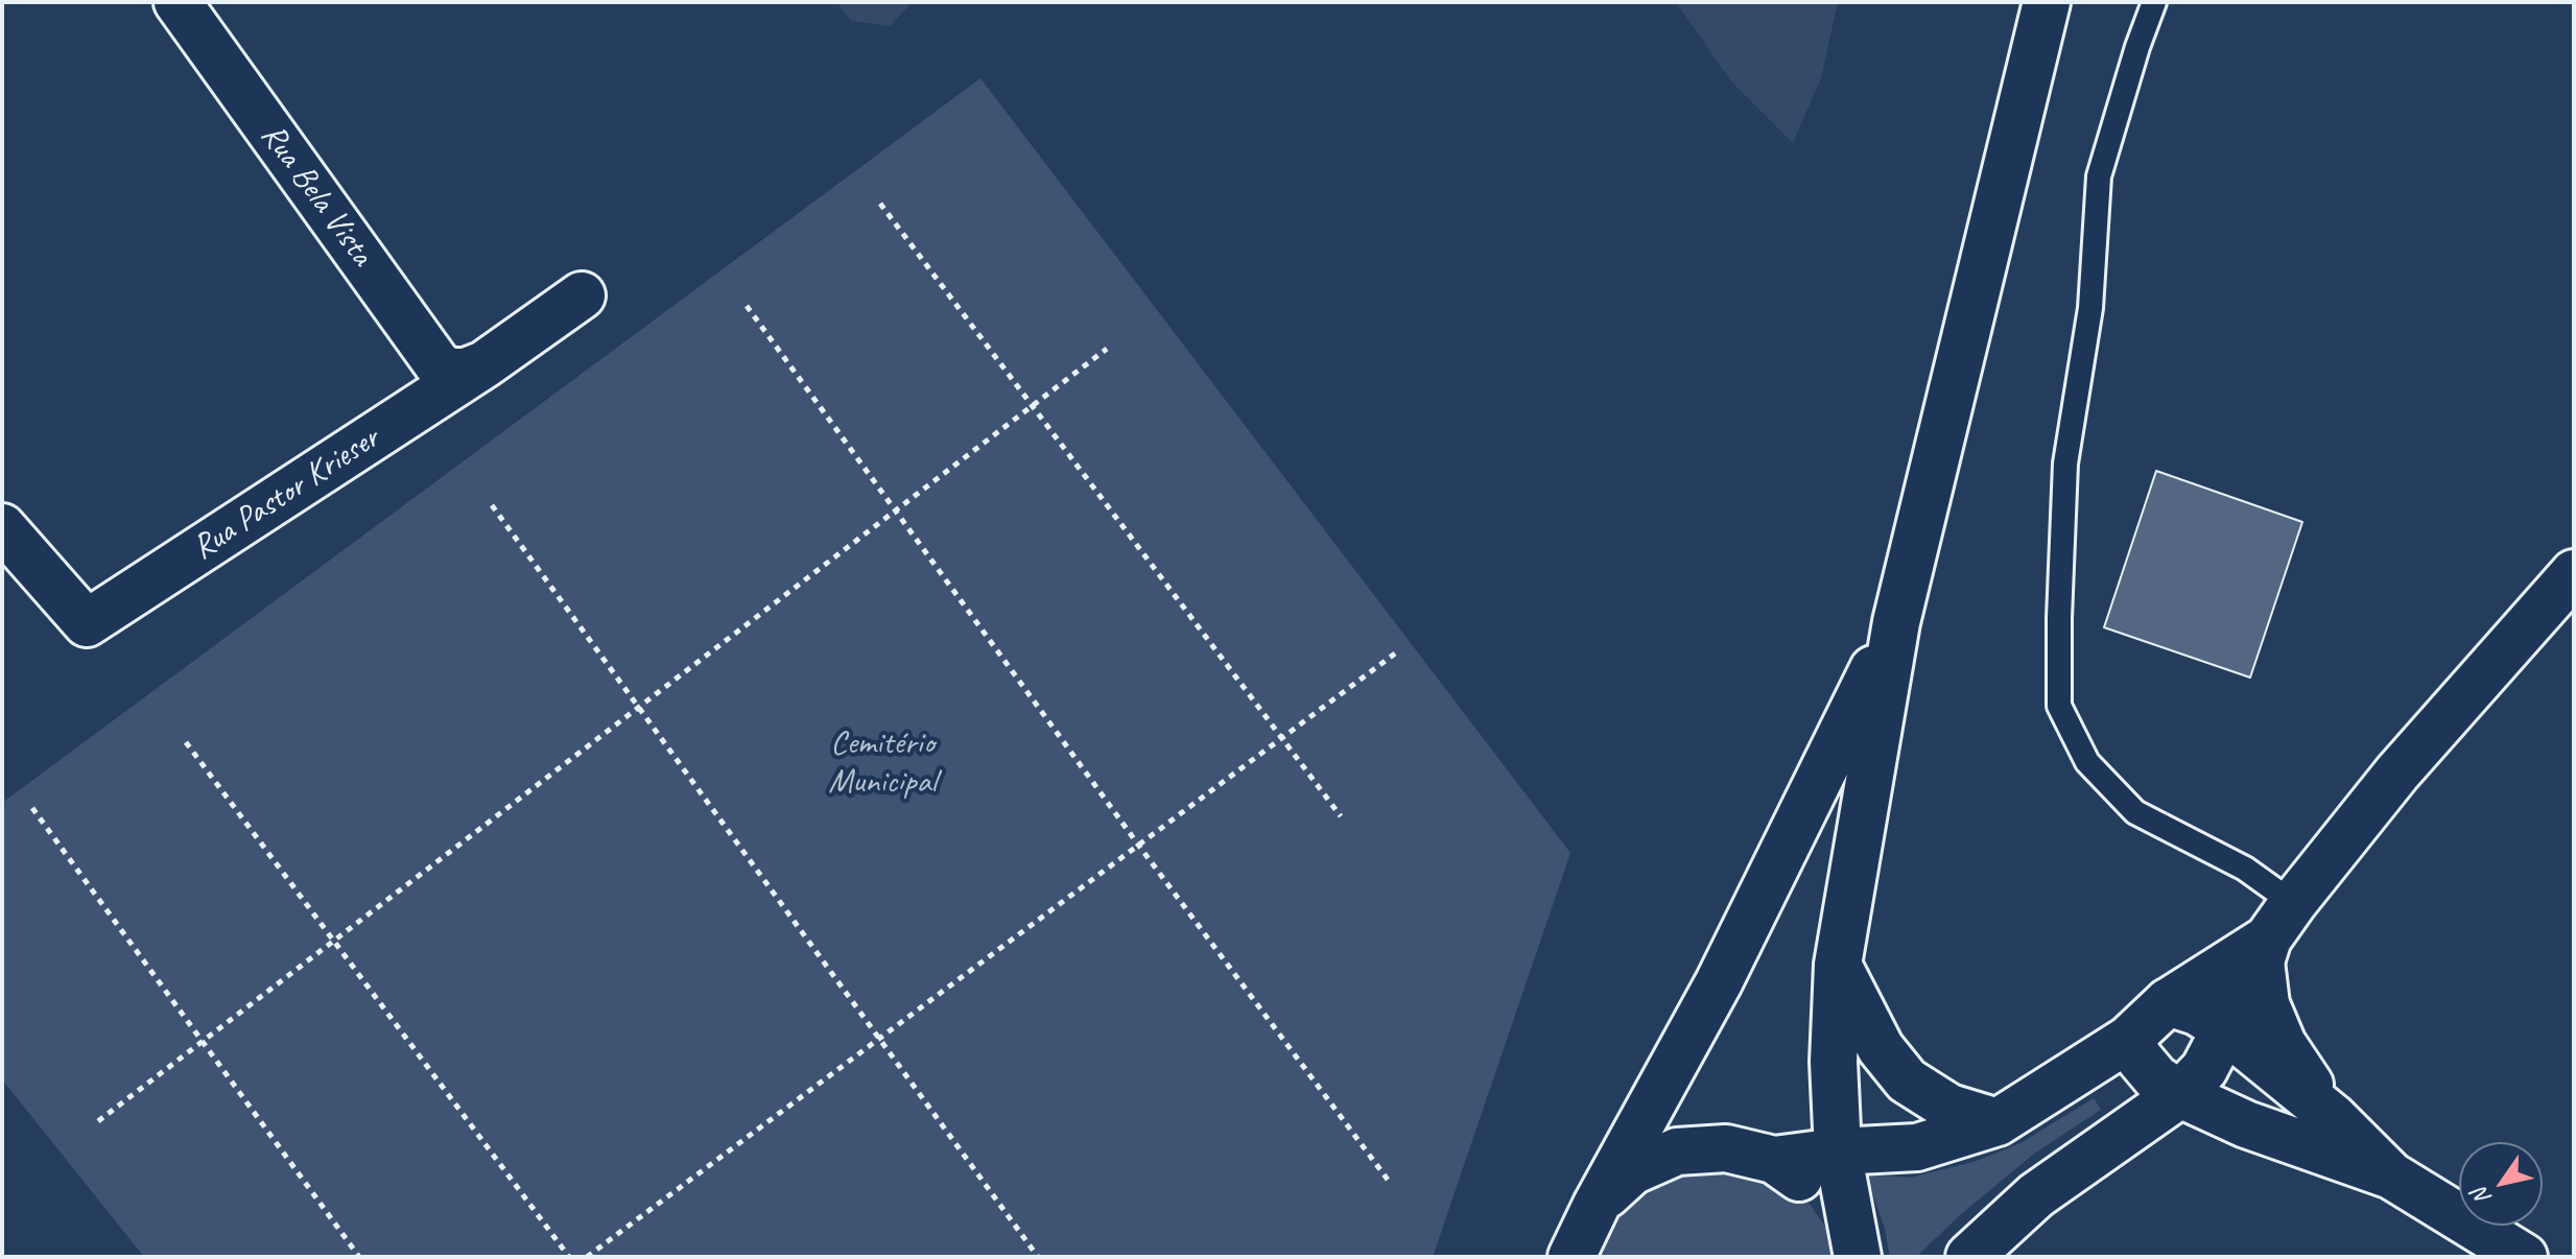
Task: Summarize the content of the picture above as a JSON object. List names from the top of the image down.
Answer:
{
  "streets": {
    "main road": ["Rua Bela Vista", "Rua Pastor Krieser"]
  },
  "crossings": [
    ["Rua Bela Vista", "Rua Pastor Krieser"]
  ],
  "parks": ["Cemitério Municipal"],
  "north": "bottom left"
}
